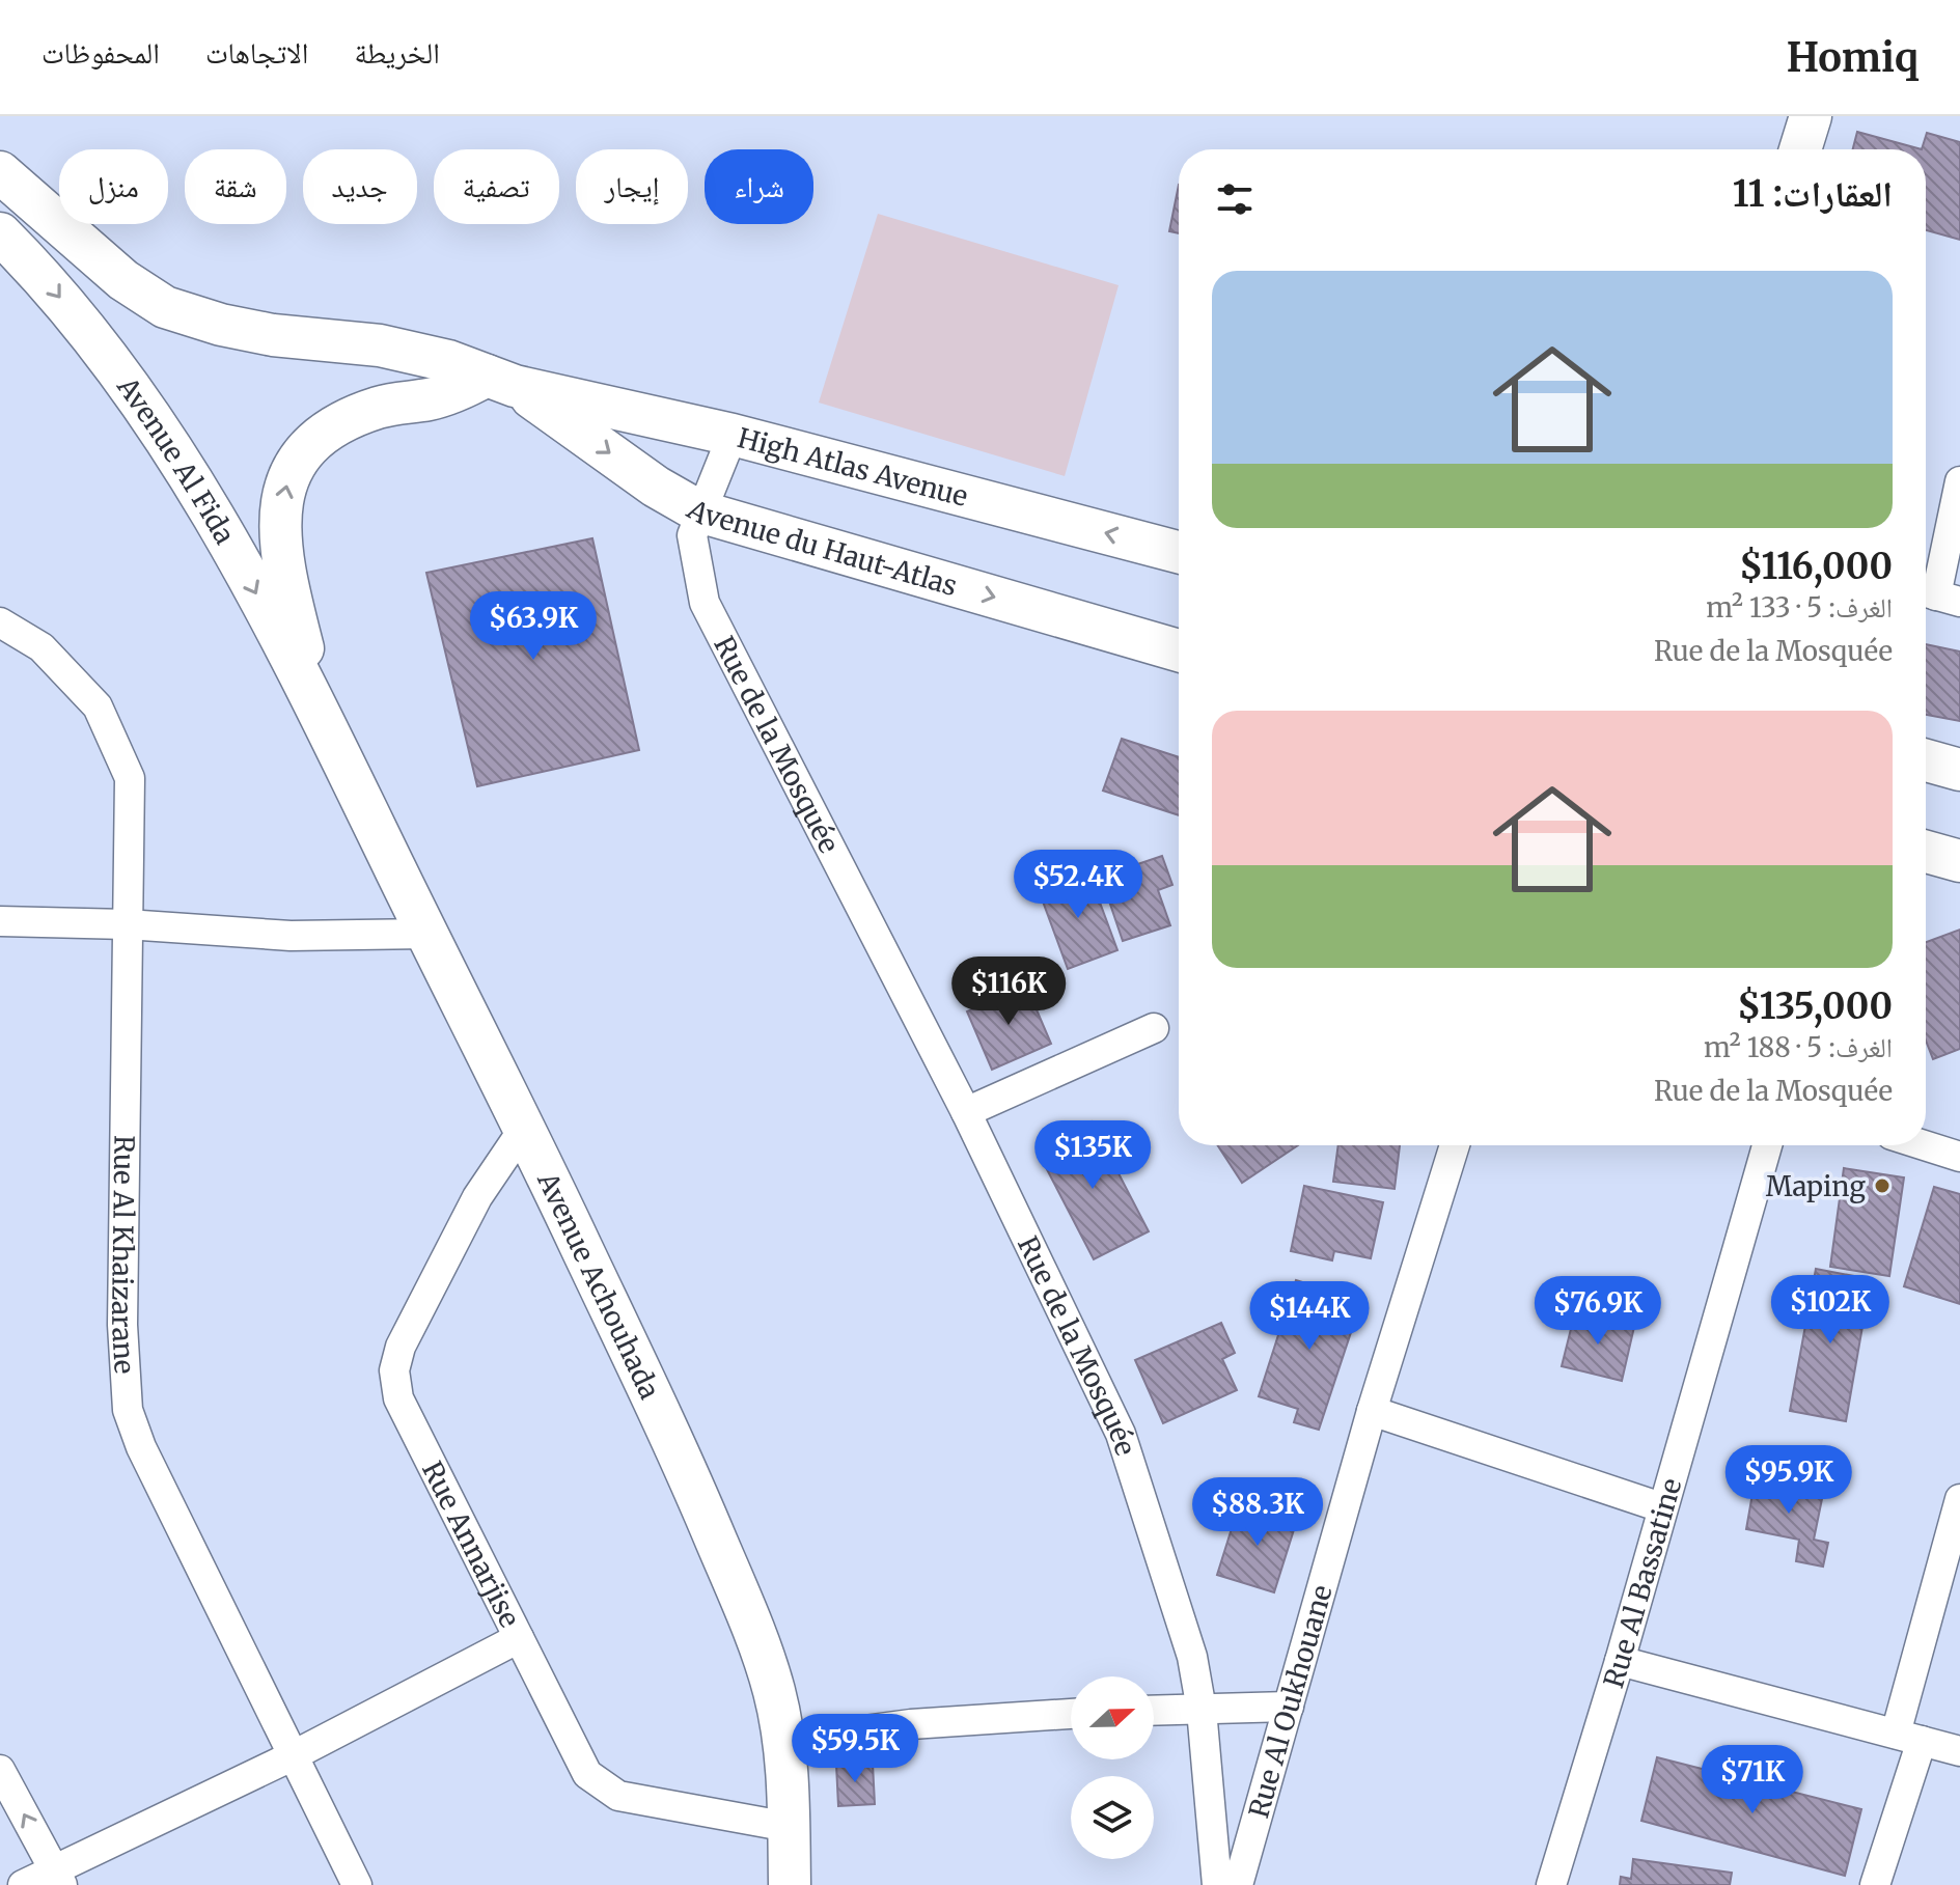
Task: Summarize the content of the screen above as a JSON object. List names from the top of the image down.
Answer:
{
  "streets": {
    "street": [
      "Avenue Al Fida",
      "High Atlas Avenue",
      "Avenue du Haut-Atlas",
      "Rue de la Mosquée",
      "Rue Al Khaizarane",
      "Avenue Achouhada",
      "Rue Annarjise",
      "Rue Al Bassatine",
      "Rue Al Oukhouane"
    ]
  },
  "crossings": [
    ["Avenue Al Fida", "Avenue Achouhada"],
    ["High Atlas Avenue", "Avenue du Haut-Atlas"],
    ["High Atlas Avenue", "Rue de la Mosquée"],
    ["Avenue du Haut-Atlas", "Rue de la Mosquée"],
    ["Avenue Achouhada", "Rue Annarjise"]
  ],
  "one_way": ["Avenue Al Fida", "High Atlas Avenue", "Avenue du Haut-Atlas"],
  "places": ["Maping"],
  "north": "right",
  "page": {
    "header": "Homiq",
    "nav": ["الخريطة", "الاتجاهات", "المحفوظات"],
    "chip": [
      "شراء",
      "إيجار",
      "تصفية",
      "جديد",
      "شقة",
      "منزل"
    ],
    "heading": "العقارات: 11",
    "list": [
      {
        "name": "$116,000",
        "note": "الغرف: 5 · 133 m² · Rue de la Mosquée"
      },
      {
        "name": "$135,000",
        "note": "الغرف: 5 · 188 m² · Rue de la Mosquée"
      }
    ],
    "price": [
      "$63.9K",
      "$52.4K",
      "$116K",
      "$135K",
      "$102K",
      "$76.9K",
      "$144K",
      "$95.9K",
      "$88.3K",
      "$59.5K",
      "$71K"
    ]
  }
}
